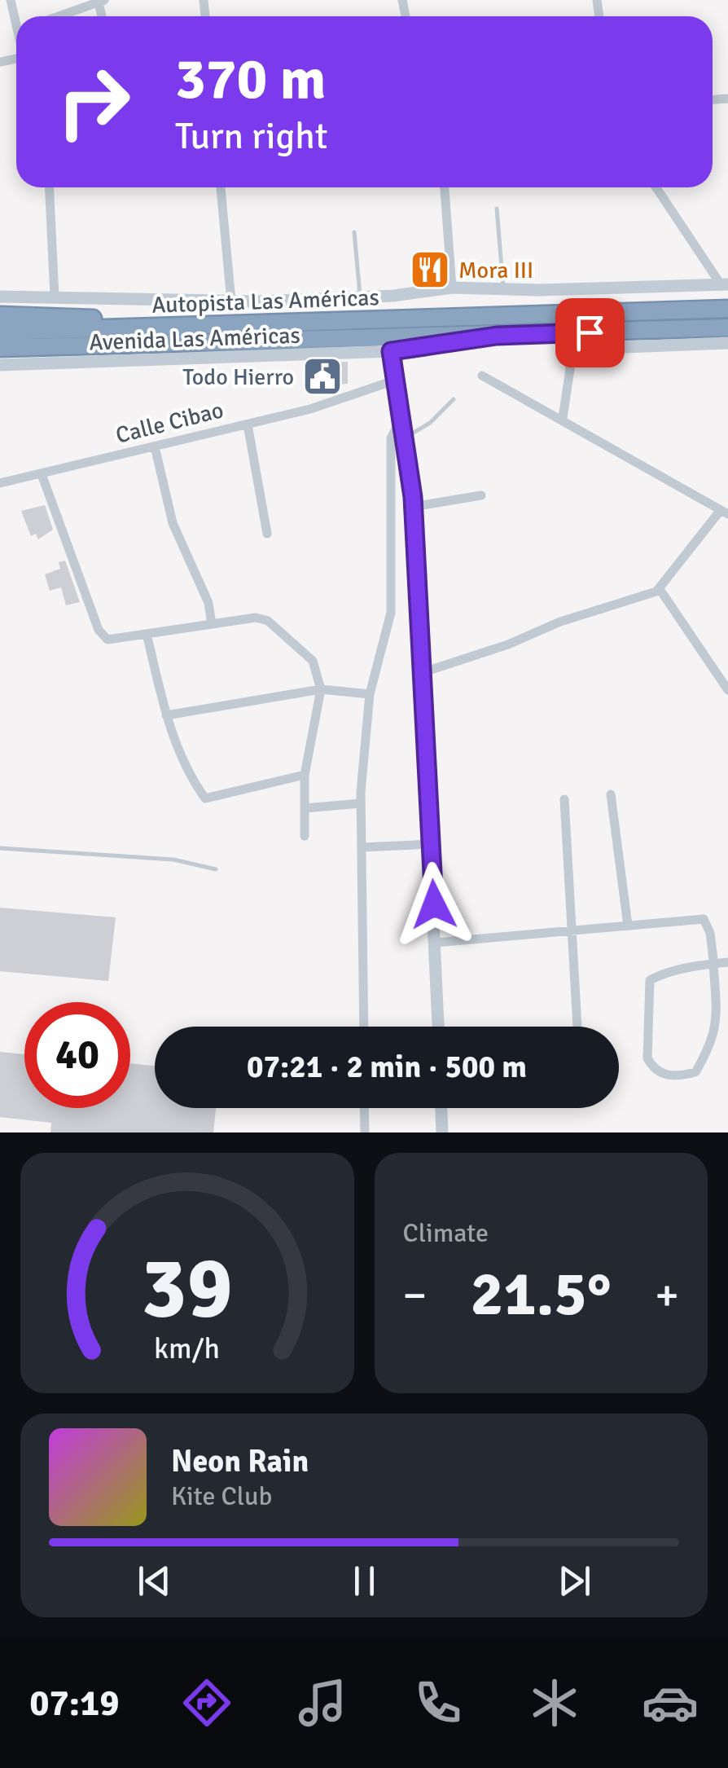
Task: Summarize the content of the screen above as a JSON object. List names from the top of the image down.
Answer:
{
  "streets": {
    "highway": ["Autopista Las Américas"],
    "street": ["Avenida Las Américas", "Calle Cibao"]
  },
  "places": {
    "restaurant": ["Mora III"],
    "public building": ["Todo Hierro"]
  },
  "page": {
    "turn": ["370 m", "Turn right"],
    "limit": "40",
    "trip": "07:21 · 2 min · 500 m",
    "tile": "Climate",
    "heat": ["−", "21.5°", "+"],
    "song": ["Neon Rain", "Kite Club"],
    "tabs": "07:19",
    "gauge": ["39", "km/h"]
  }
}
